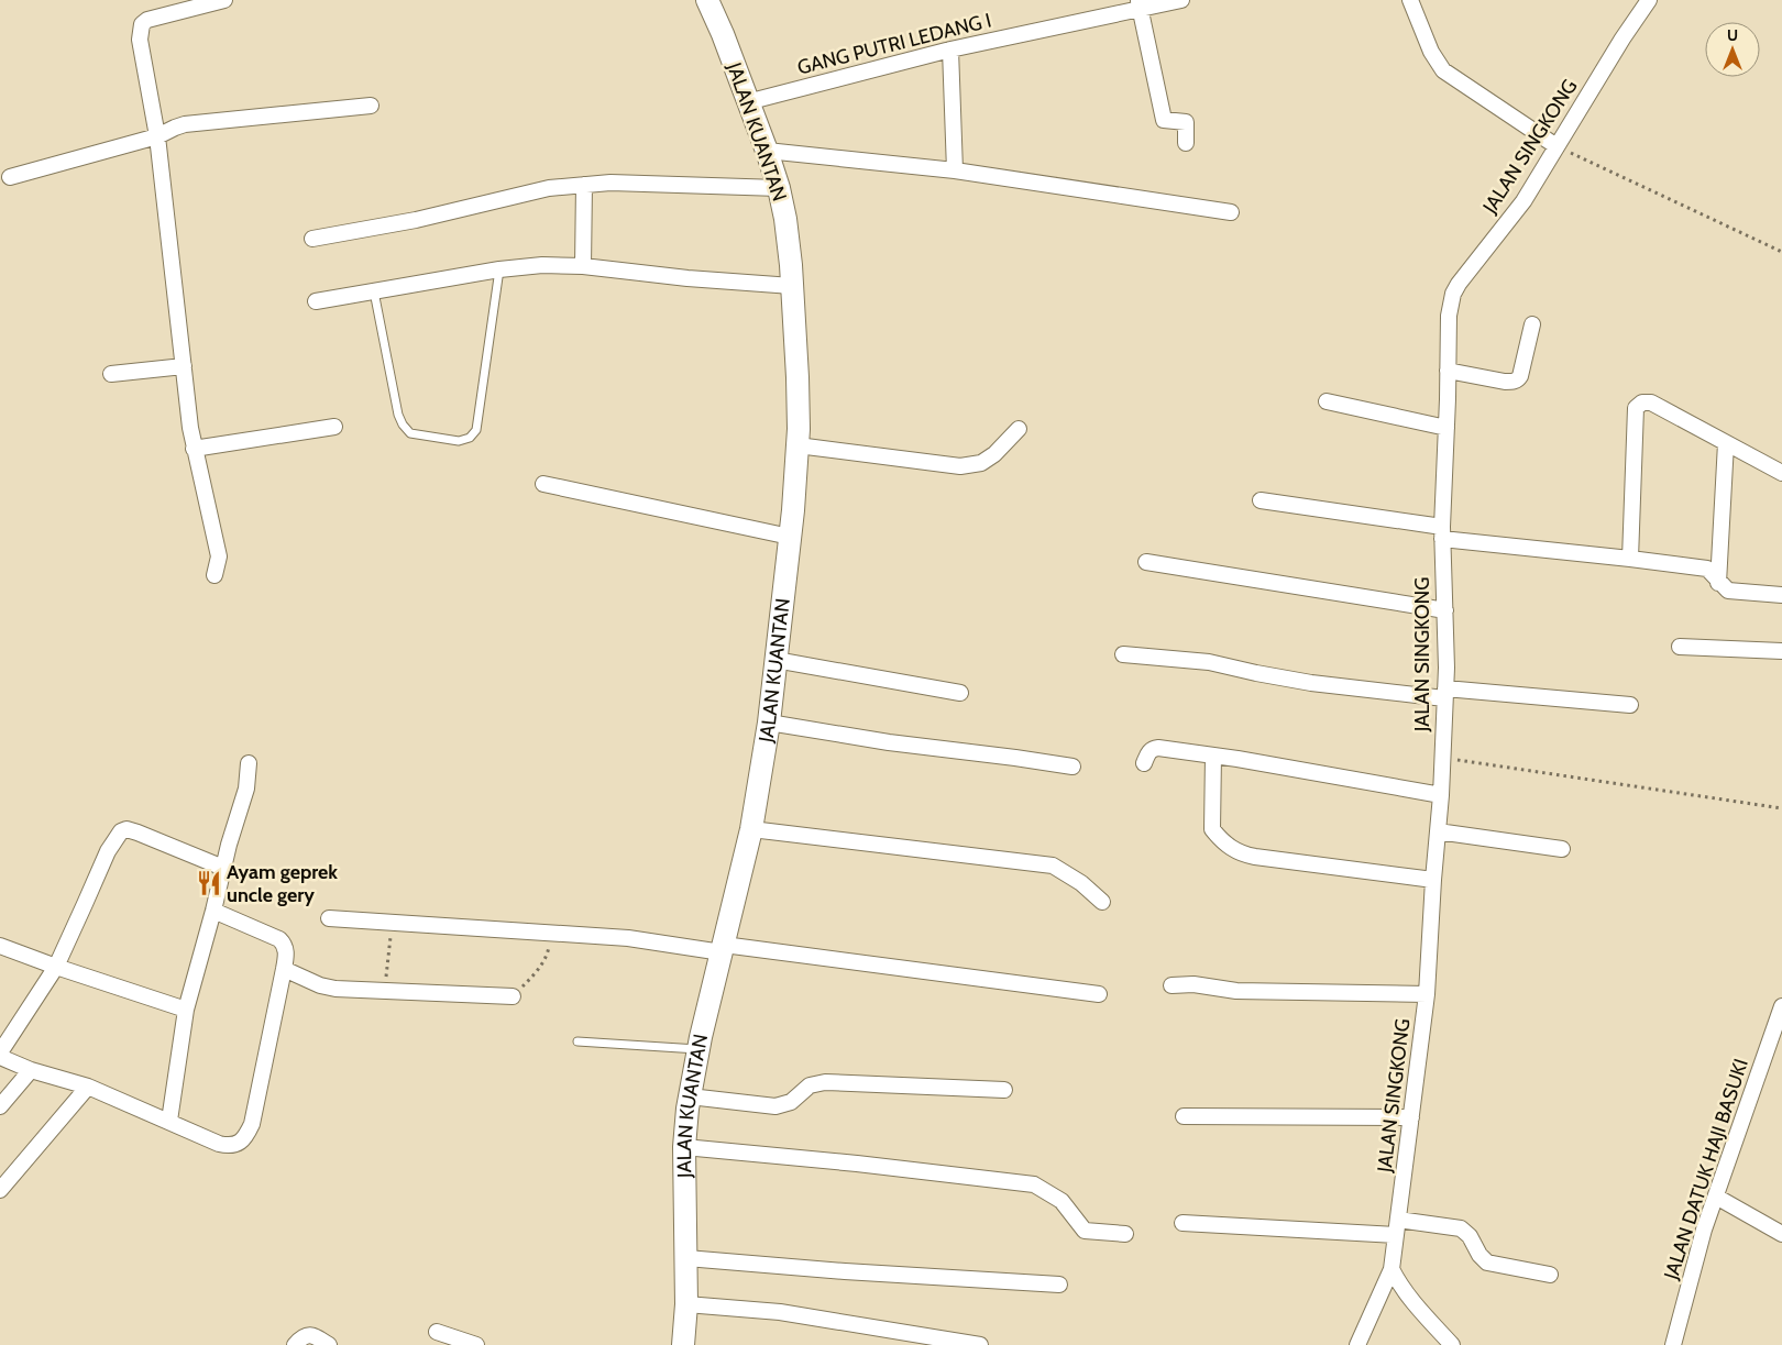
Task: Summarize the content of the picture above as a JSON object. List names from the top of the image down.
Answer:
{
  "streets": {
    "street": [
      "GANG PUTRI LEDANG I",
      "JALAN KUANTAN",
      "JALAN SINGKONG",
      "JALAN DATUK HAJI BASUKI"
    ]
  },
  "crossings": [
    ["GANG PUTRI LEDANG I", "JALAN KUANTAN"]
  ],
  "places": {
    "restaurant": ["Ayam geprek uncle gery"]
  },
  "north": "top"
}
